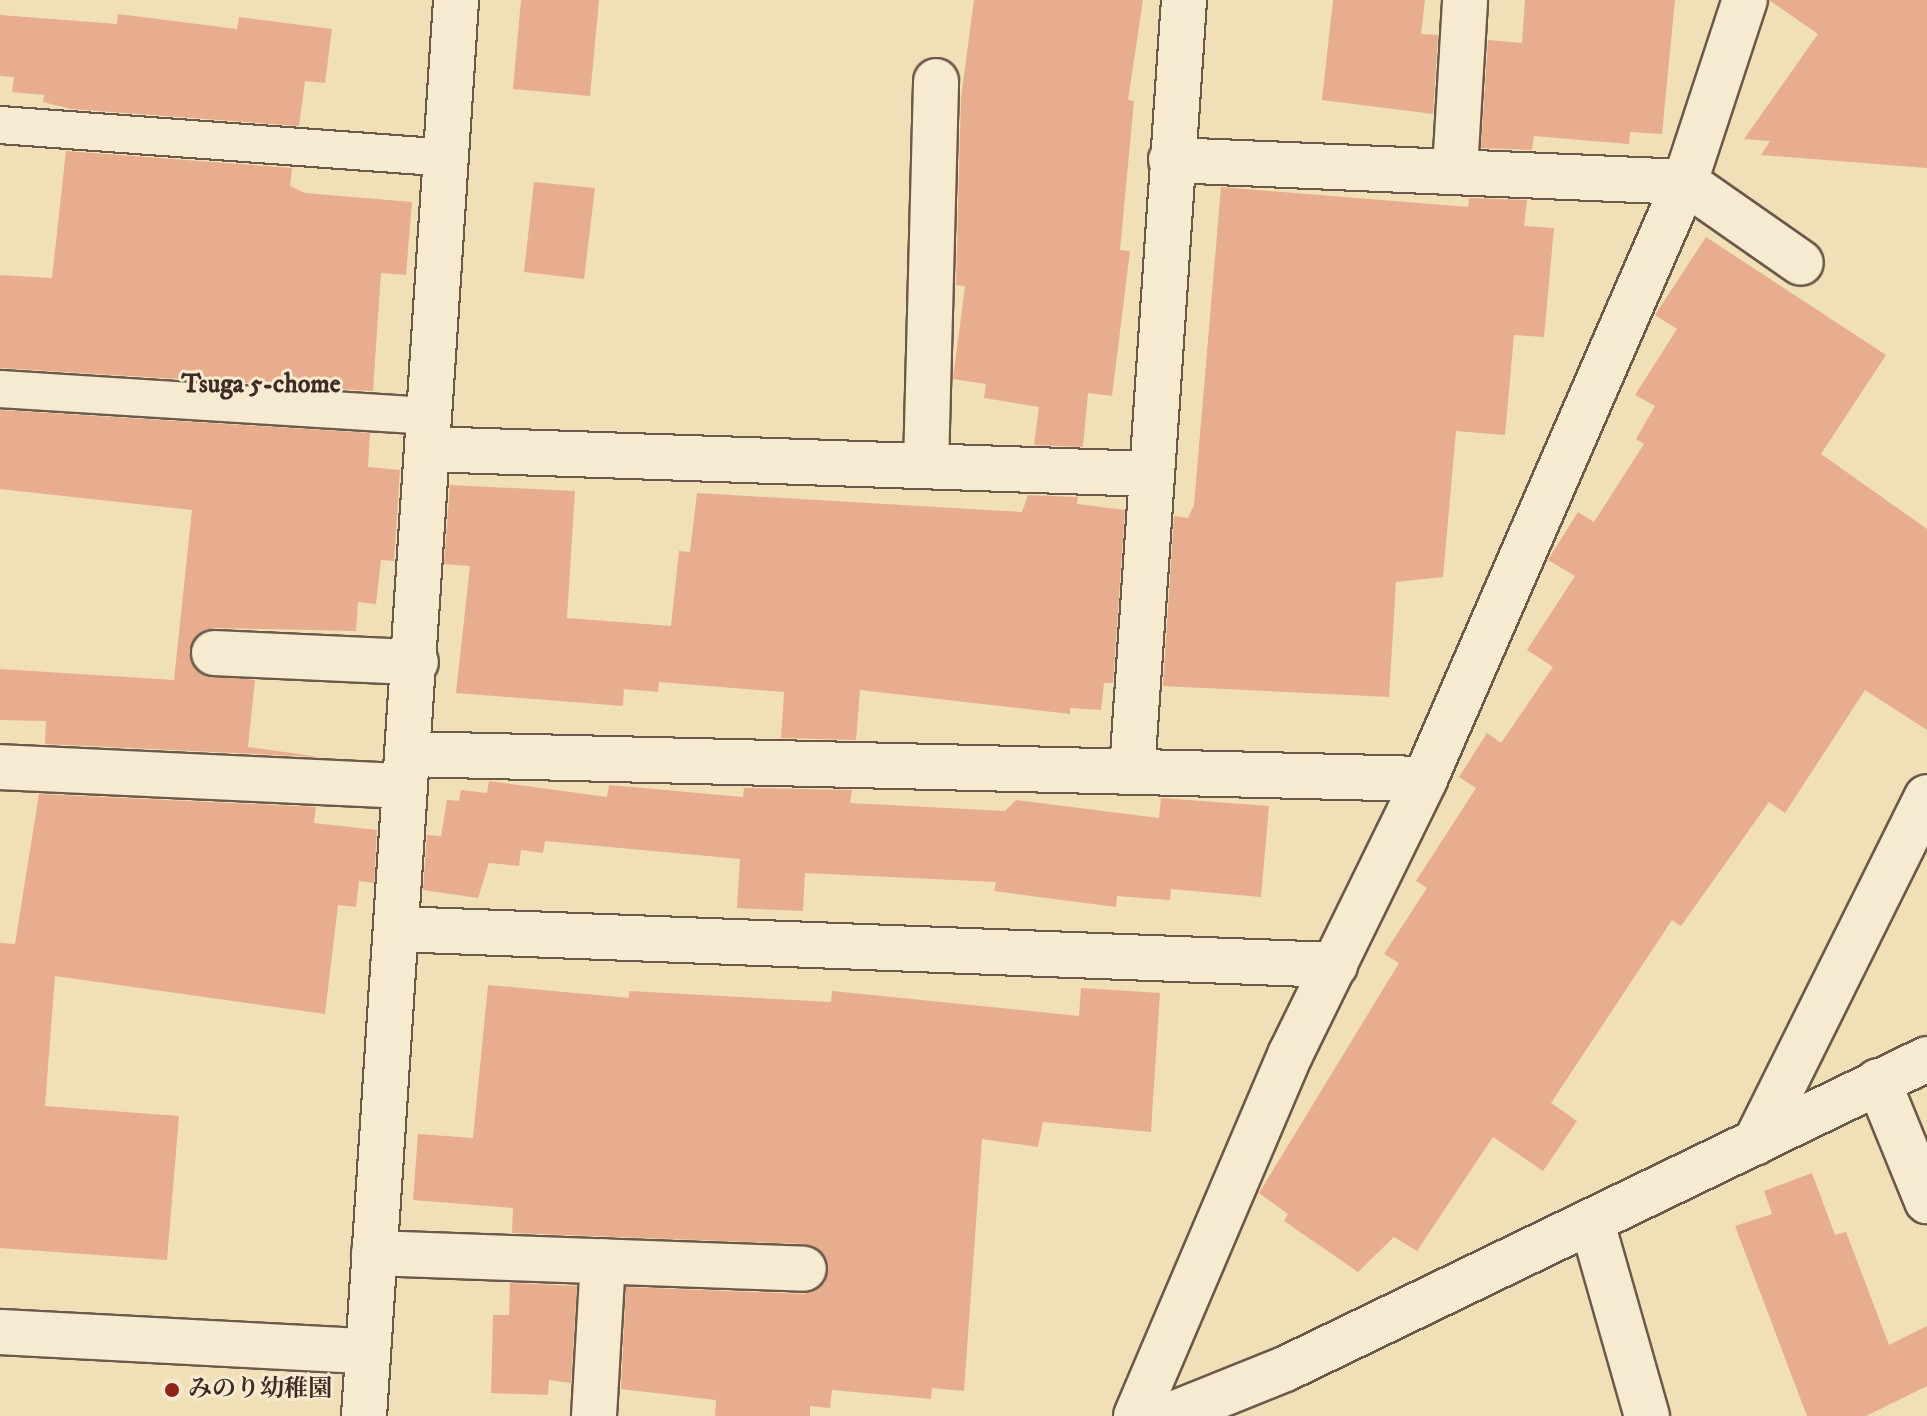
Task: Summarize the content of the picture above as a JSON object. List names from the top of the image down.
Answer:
{
  "districts": ["Tsuga 5-chome"],
  "places": ["みのり幼稚園"]
}
